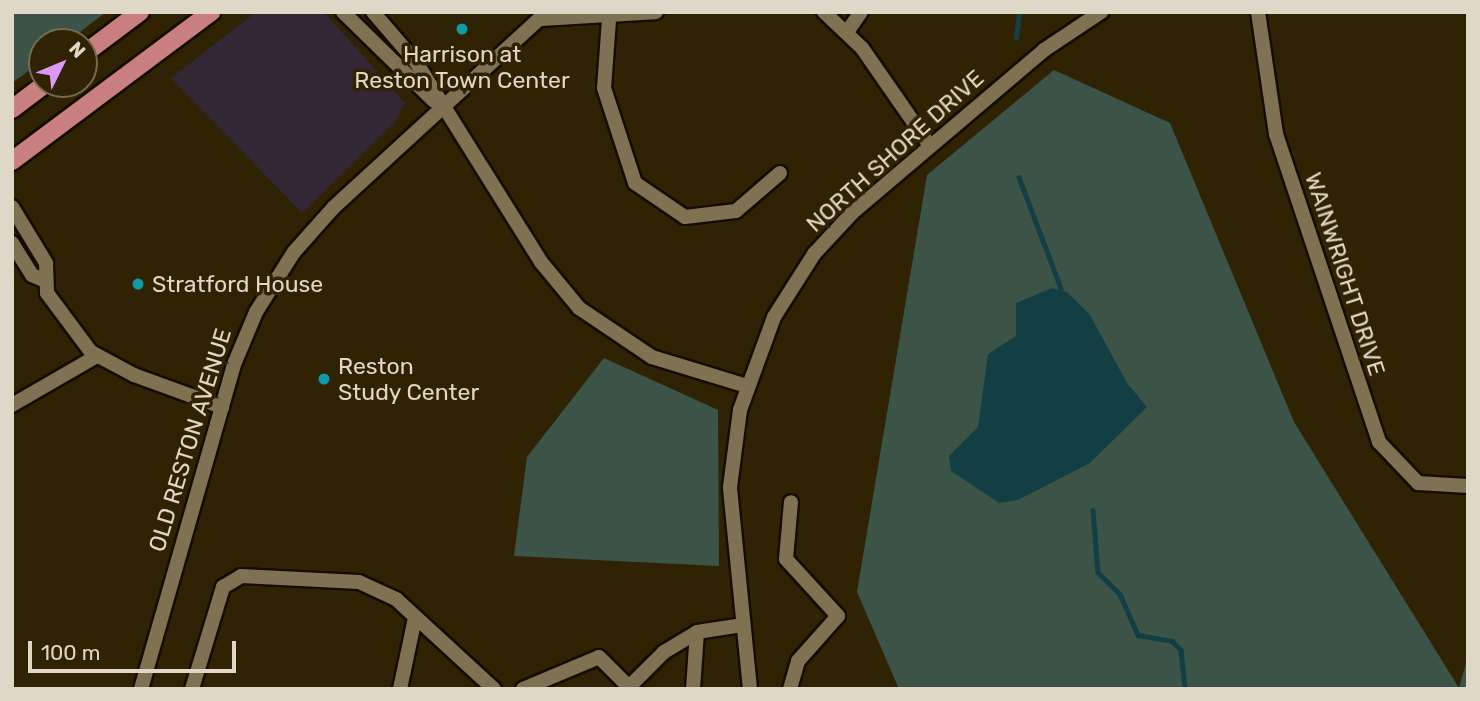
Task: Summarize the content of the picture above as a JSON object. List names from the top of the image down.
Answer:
{
  "streets": {
    "street": ["NORTH SHORE DRIVE", "WAINWRIGHT DRIVE", "OLD RESTON AVENUE"]
  },
  "places": ["Harrison at Reston Town Center", "Stratford House", "Reston Study Center"],
  "scale_bar": "100 m",
  "north": "top right"
}
